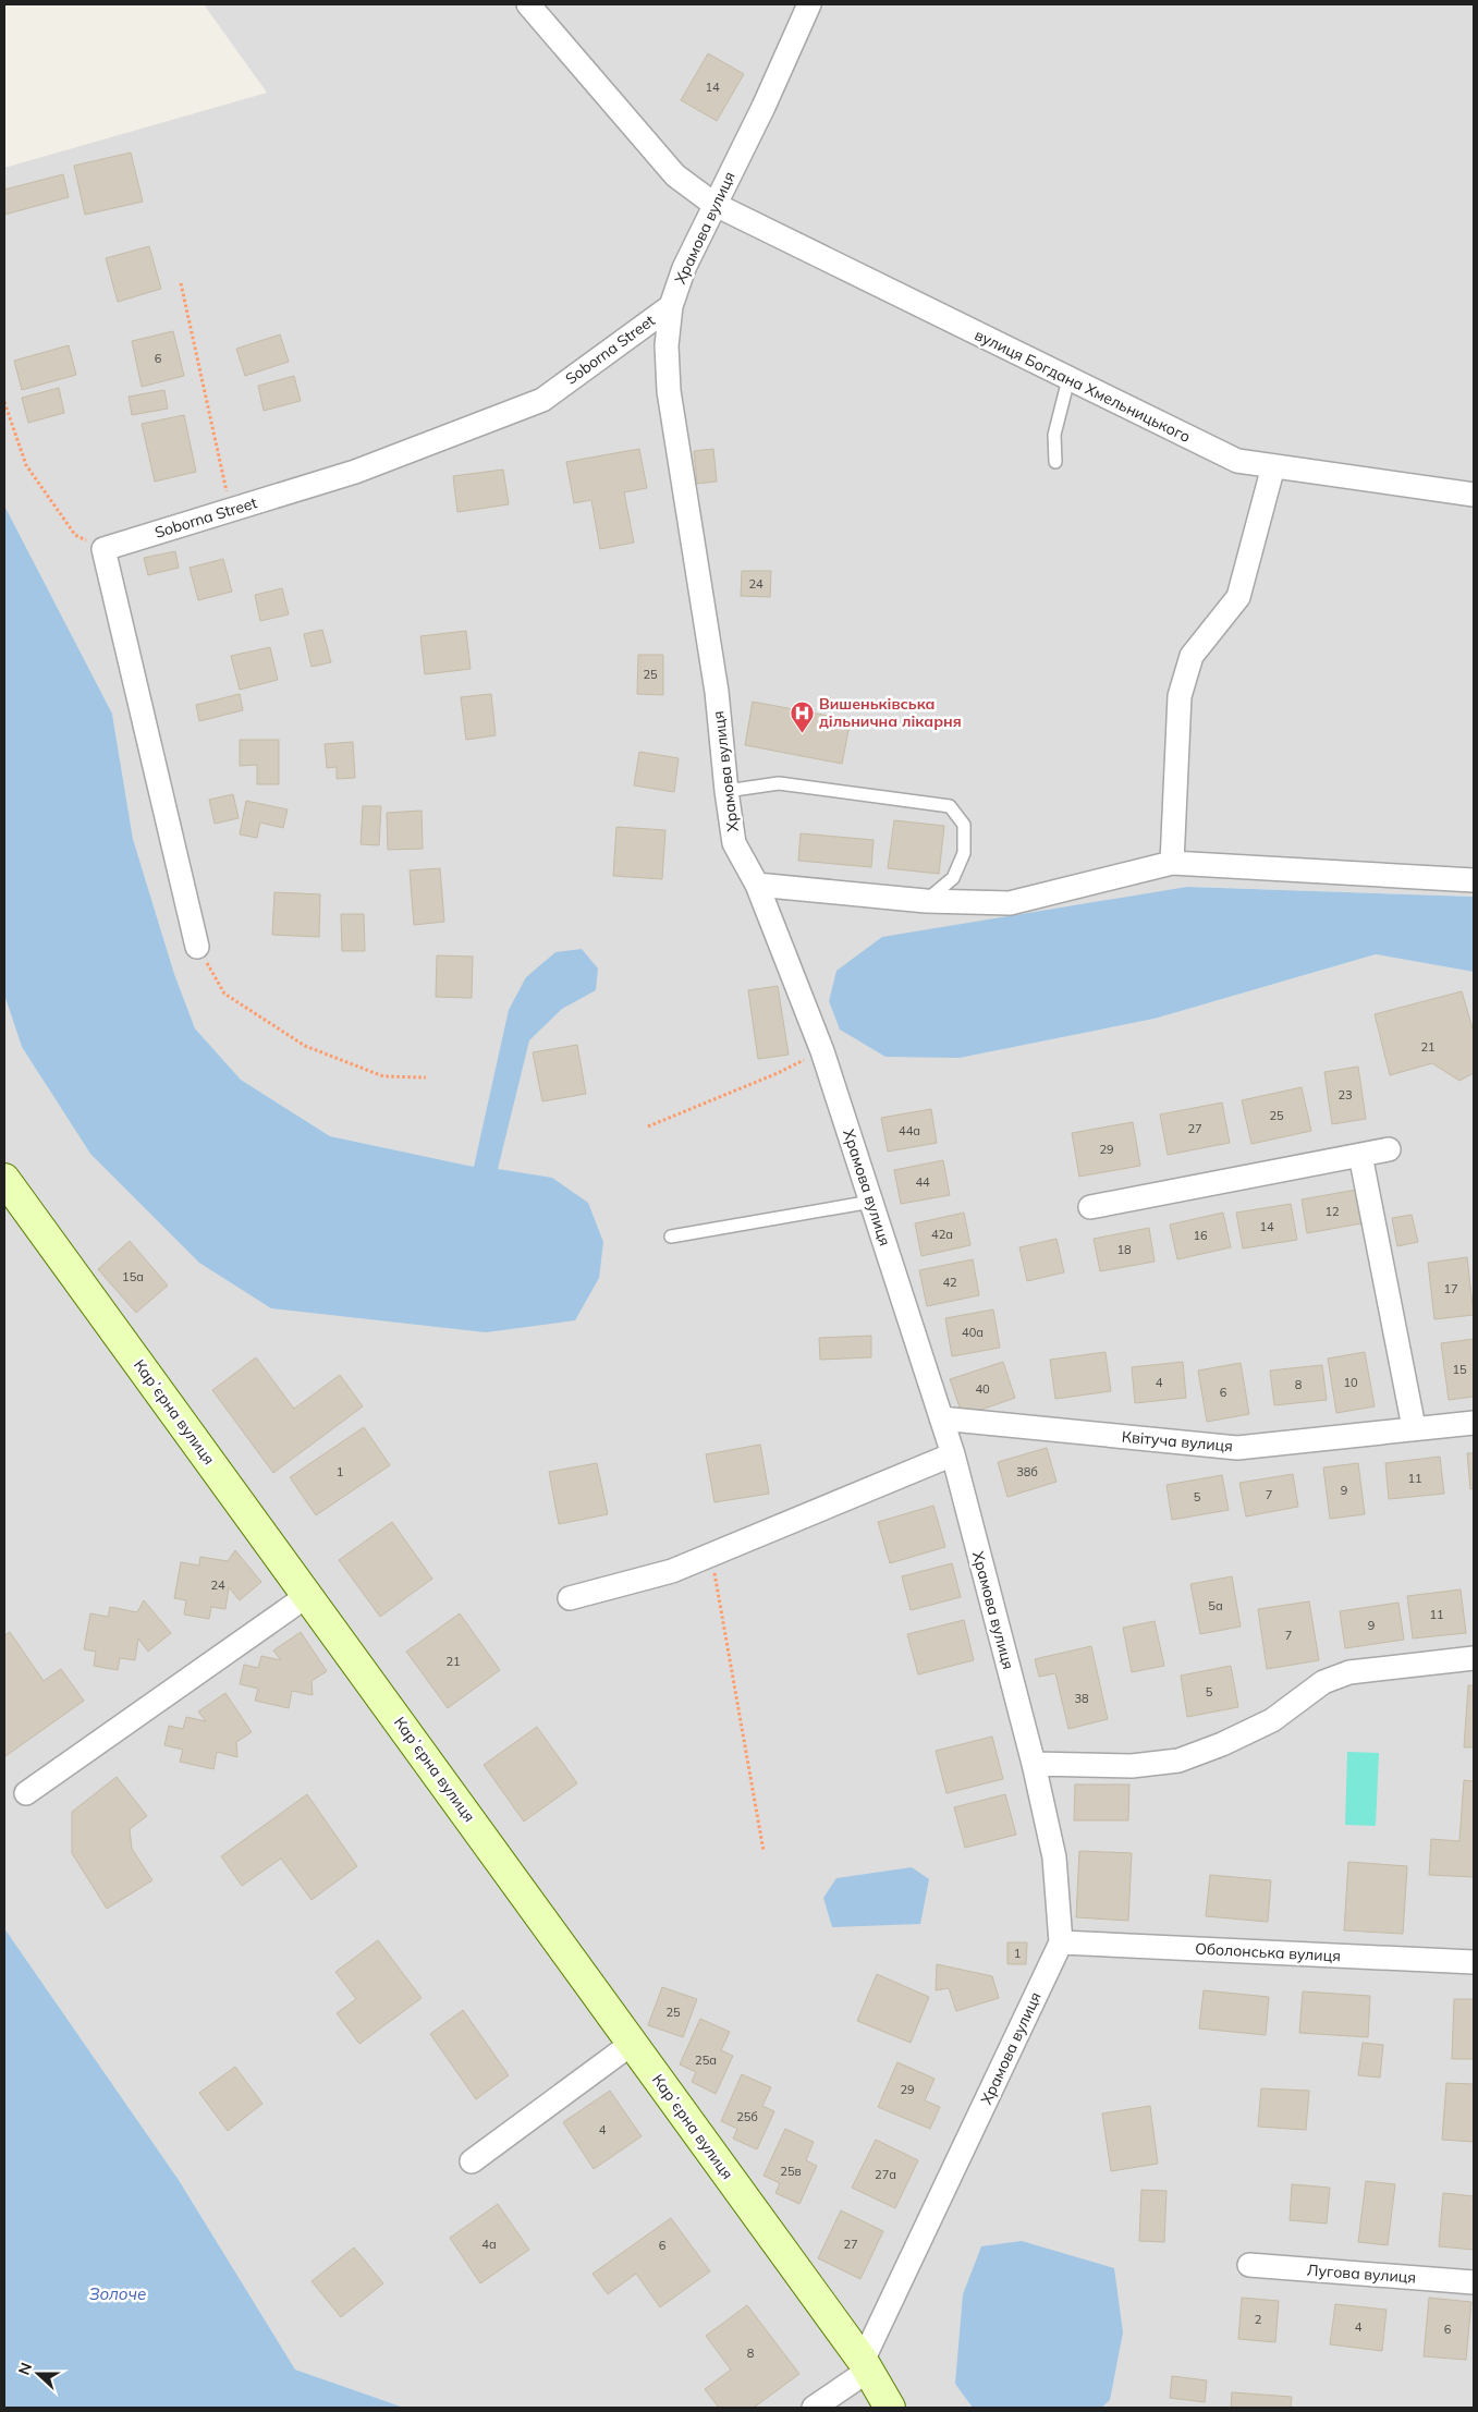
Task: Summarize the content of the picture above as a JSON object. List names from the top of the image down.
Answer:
{
  "streets": {
    "street": [
      "Храмова вулиця",
      "Soborna Street",
      "вулиця Богдана Хмельницького",
      "Карʼєрна вулиця",
      "Квітуча вулиця",
      "Оболонська вулиця",
      "Лугова вулиця"
    ]
  },
  "crossings": [
    ["Храмова вулиця", "Soborna Street"],
    ["Храмова вулиця", "вулиця Богдана Хмельницького"],
    ["Храмова вулиця", "Карʼєрна вулиця"],
    ["Храмова вулиця", "Квітуча вулиця"],
    ["Храмова вулиця", "Оболонська вулиця"]
  ],
  "water": ["Золоче"],
  "places": {
    "hospital": ["Вишеньківська дільнична лікарня"]
  },
  "house_numbers": [
    "14",
    "6",
    "24",
    "25",
    "21",
    "23",
    "25",
    "27",
    "44а",
    "29",
    "44",
    "12",
    "14",
    "42а",
    "16",
    "18",
    "15а",
    "42",
    "17",
    "40а",
    "15",
    "4",
    "10",
    "8",
    "40",
    "6",
    "1",
    "38б",
    "11",
    "9",
    "7",
    "5",
    "24",
    "5а",
    "11",
    "9",
    "7",
    "21",
    "5",
    "38",
    "1",
    "25",
    "25а",
    "29",
    "25б",
    "4",
    "25в",
    "27а",
    "4а",
    "27",
    "6",
    "2",
    "4",
    "6",
    "8"
  ],
  "north": "left"
}
